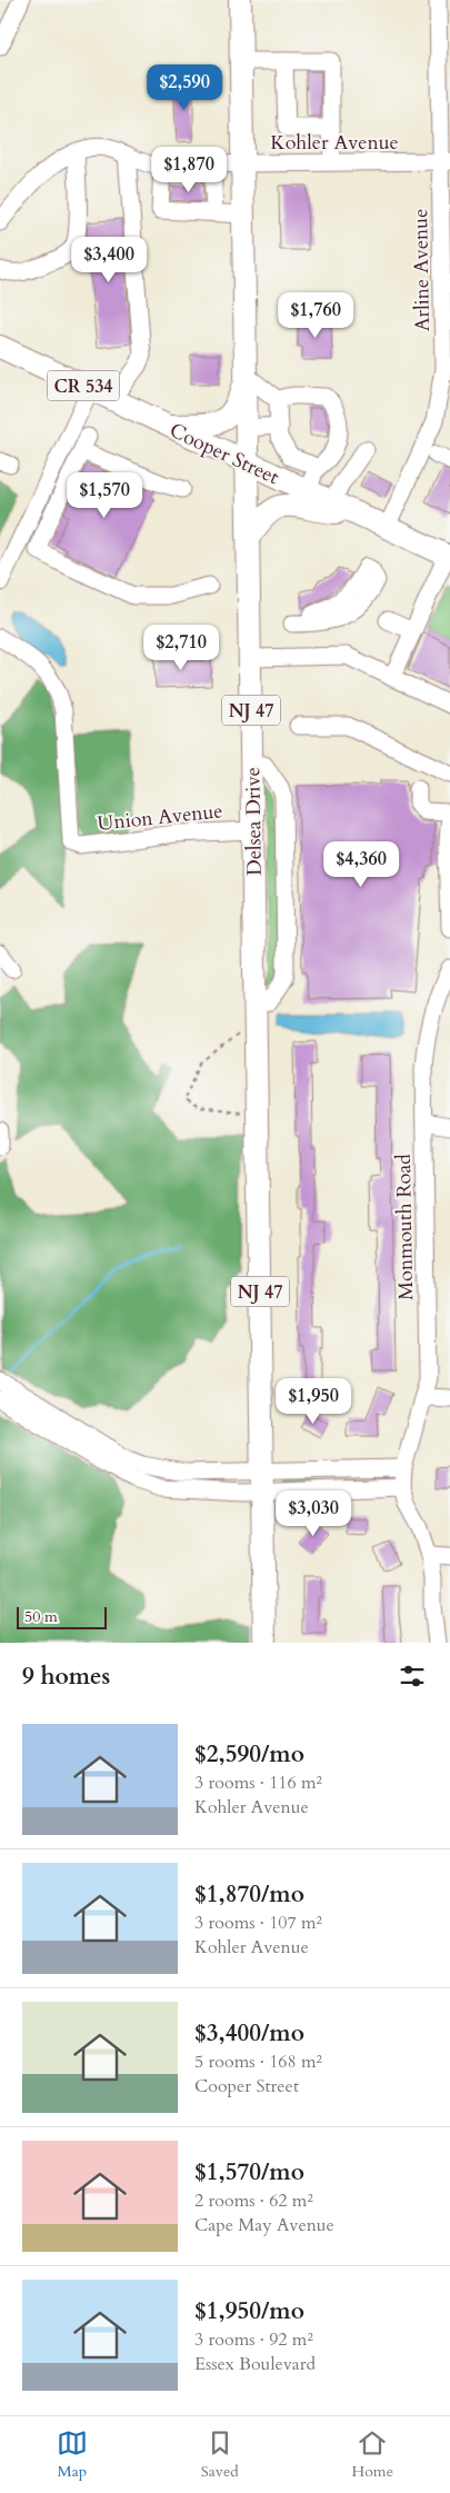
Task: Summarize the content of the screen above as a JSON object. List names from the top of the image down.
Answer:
{
  "streets": {
    "main road": [
      "CR 534",
      "Cooper Street",
      "NJ 47",
      "Delsea Drive"
    ],
    "street": [
      "Kohler Avenue",
      "Arline Avenue",
      "Union Avenue",
      "Monmouth Road"
    ]
  },
  "crossings": [
    ["Kohler Avenue", "Arline Avenue"],
    ["Kohler Avenue", "Delsea Drive"],
    ["Arline Avenue", "Cooper Street"],
    ["Cooper Street", "Delsea Drive"],
    ["Union Avenue", "Delsea Drive"]
  ],
  "scale_bar": "50 m",
  "page": {
    "price": [
      "$2,590",
      "$1,870",
      "$3,400",
      "$1,760",
      "$1,570",
      "$2,710",
      "$4,360",
      "$1,950",
      "$3,030"
    ],
    "scale": "50 m",
    "heading": "9 homes",
    "list": [
      {
        "name": "$2,590/mo",
        "note": "3 rooms · 116 m² · Kohler Avenue"
      },
      {
        "name": "$1,870/mo",
        "note": "3 rooms · 107 m² · Kohler Avenue"
      },
      {
        "name": "$3,400/mo",
        "note": "5 rooms · 168 m² · Cooper Street"
      },
      {
        "name": "$1,570/mo",
        "note": "2 rooms · 62 m² · Cape May Avenue"
      },
      {
        "name": "$1,950/mo",
        "note": "3 rooms · 92 m² · Essex Boulevard"
      }
    ],
    "tabs": ["Map", "Saved", "Home"]
  }
}
